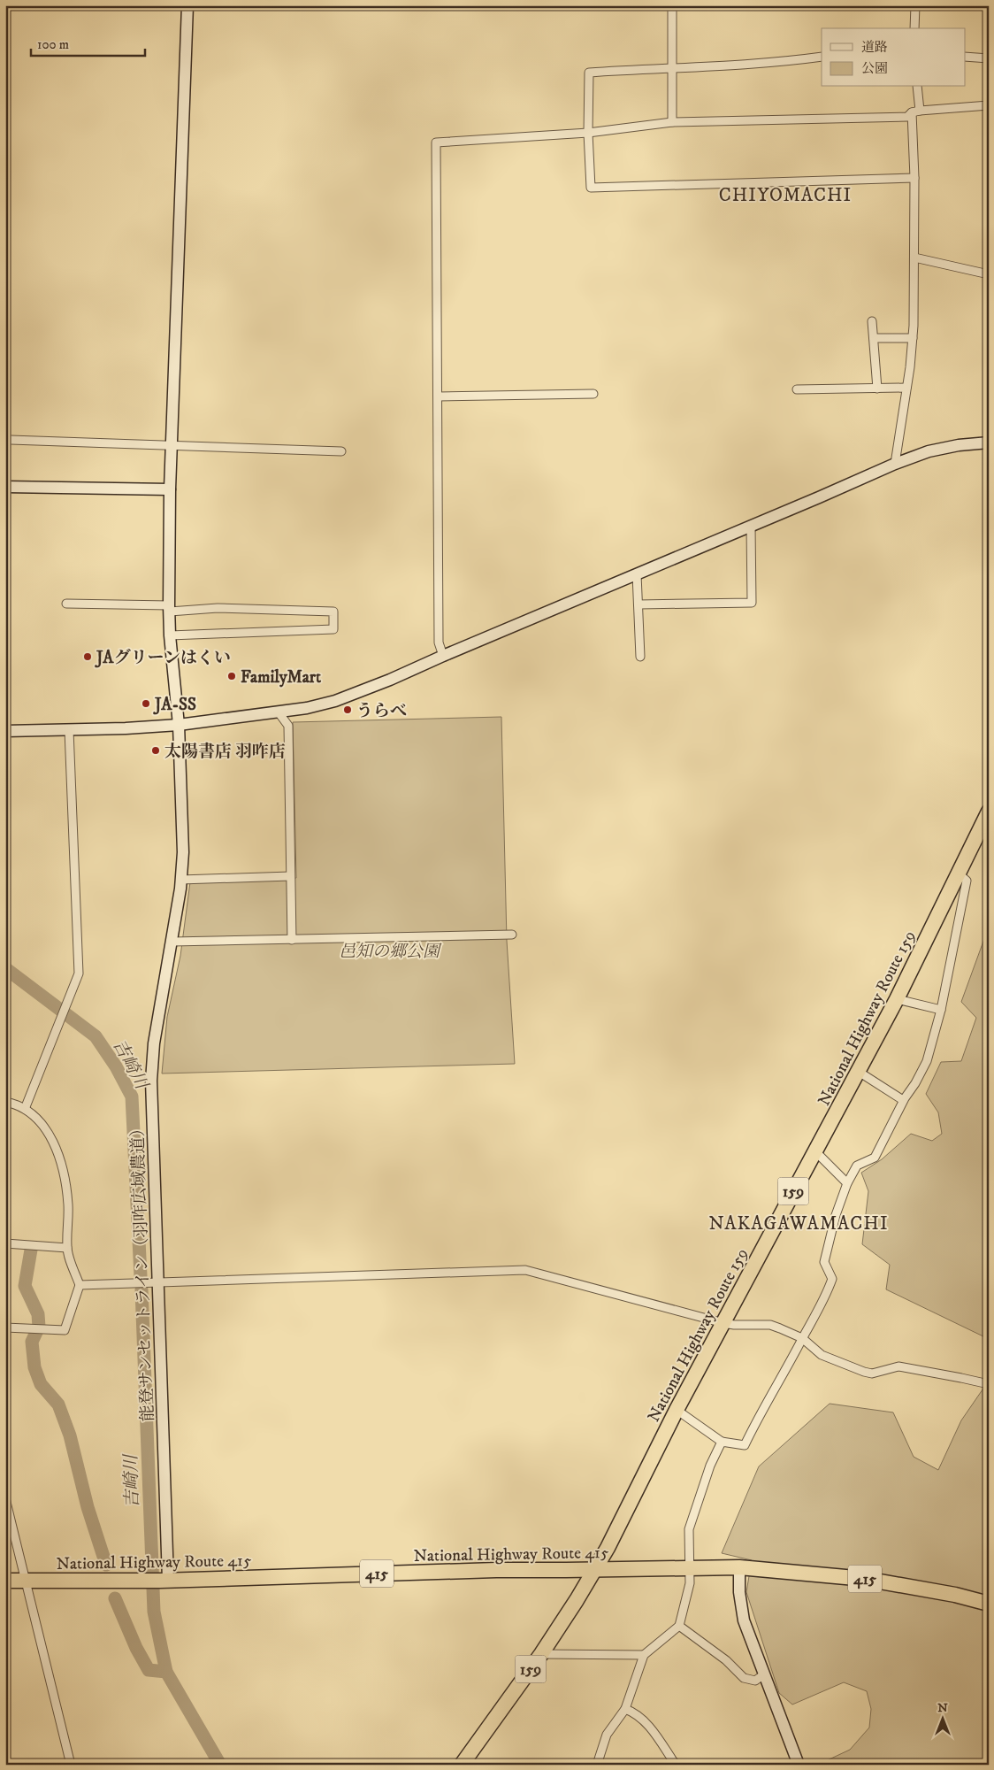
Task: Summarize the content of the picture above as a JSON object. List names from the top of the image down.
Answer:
{
  "streets": {
    "highway": [
      "National Highway Route 159",
      "159",
      "National Highway Route 415",
      "415"
    ],
    "street": ["能登サンセットライン（羽咋広域農道）"]
  },
  "crossings": [
    ["National Highway Route 159", "National Highway Route 415"],
    ["能登サンセットライン（羽咋広域農道）", "National Highway Route 415"]
  ],
  "districts": ["CHIYOMACHI", "NAKAGAWAMACHI"],
  "water": ["吉崎川"],
  "parks": ["邑知の郷公園"],
  "places": [
    "JAグリーンはくい",
    "FamilyMart",
    "JA-SS",
    "うらべ",
    "太陽書店 羽咋店"
  ],
  "legend": ["道路", "公園"],
  "scale_bar": "100 m",
  "north": "top"
}
